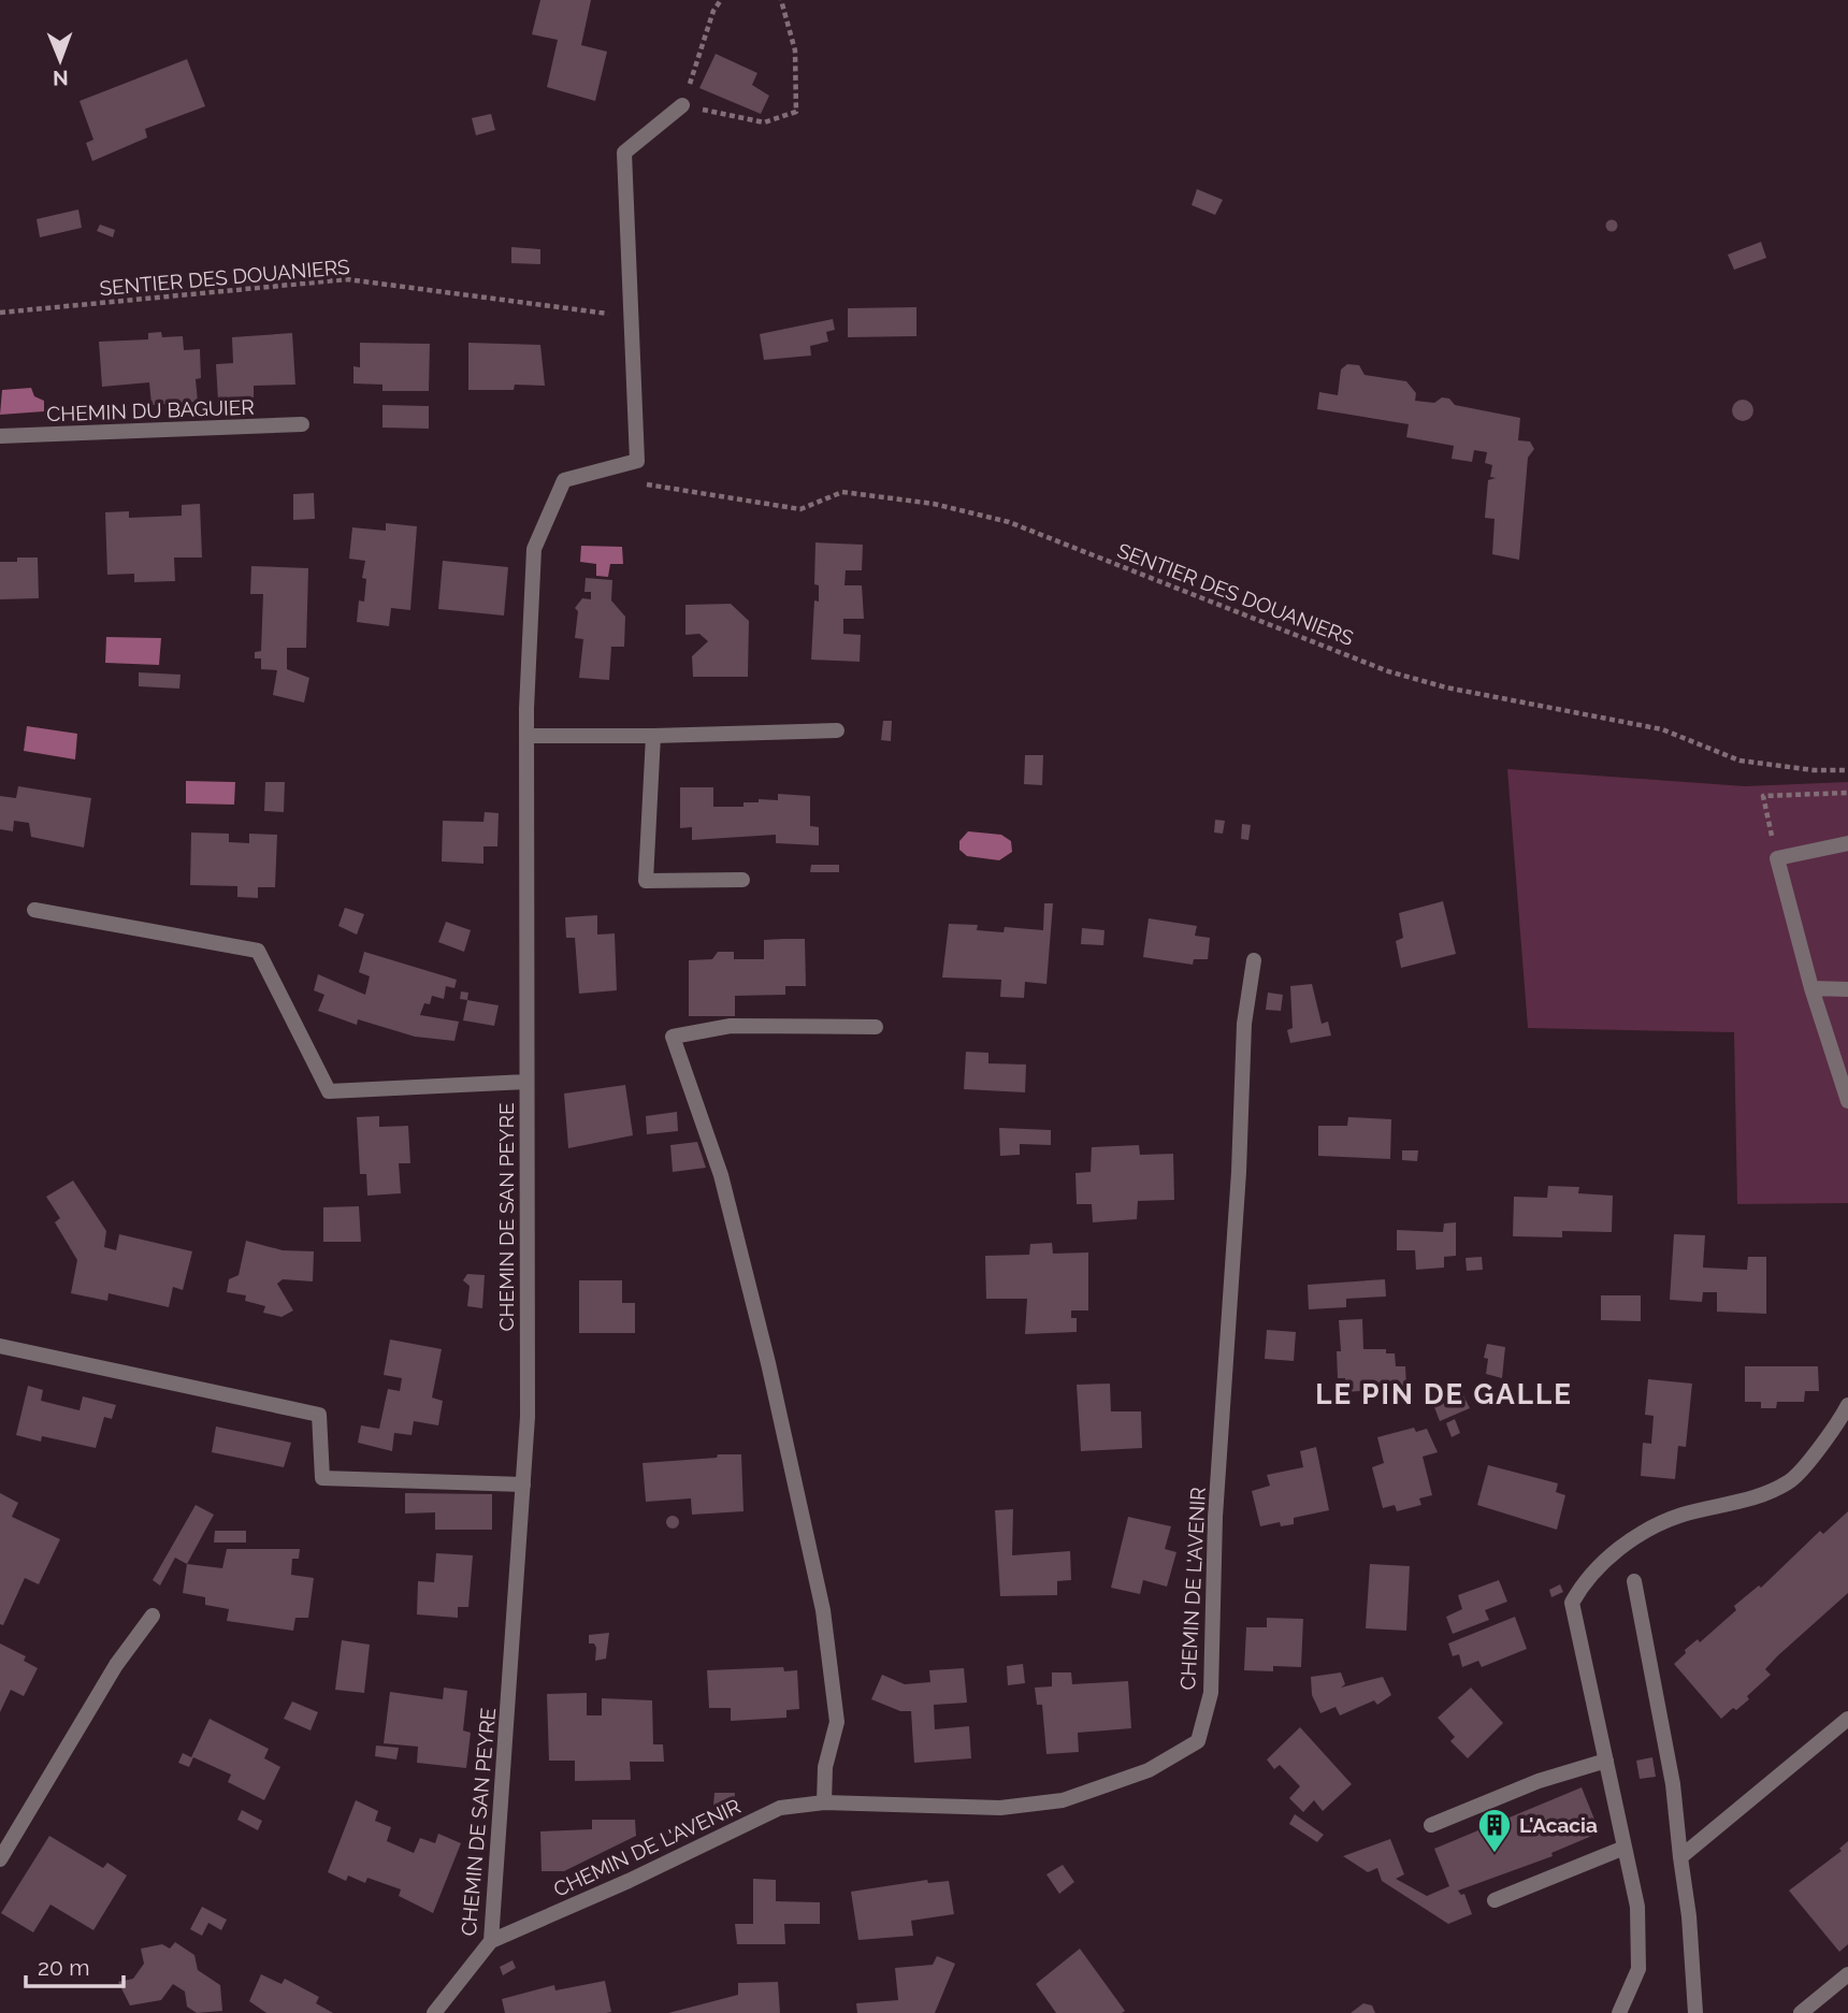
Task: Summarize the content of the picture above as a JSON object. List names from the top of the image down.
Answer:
{
  "streets": {
    "street": ["CHEMIN DU BAGUIER", "CHEMIN DE SAN PEYRE", "CHEMIN DE L'AVENIR"],
    "path": ["SENTIER DES DOUANIERS"]
  },
  "crossings": [
    ["SENTIER DES DOUANIERS", "CHEMIN DE SAN PEYRE"],
    ["CHEMIN DE SAN PEYRE", "CHEMIN DE L'AVENIR"]
  ],
  "districts": ["LE PIN DE GALLE"],
  "places": {
    "building": ["L'Acacia"]
  },
  "scale_bar": "20 m",
  "north": "bottom"
}
